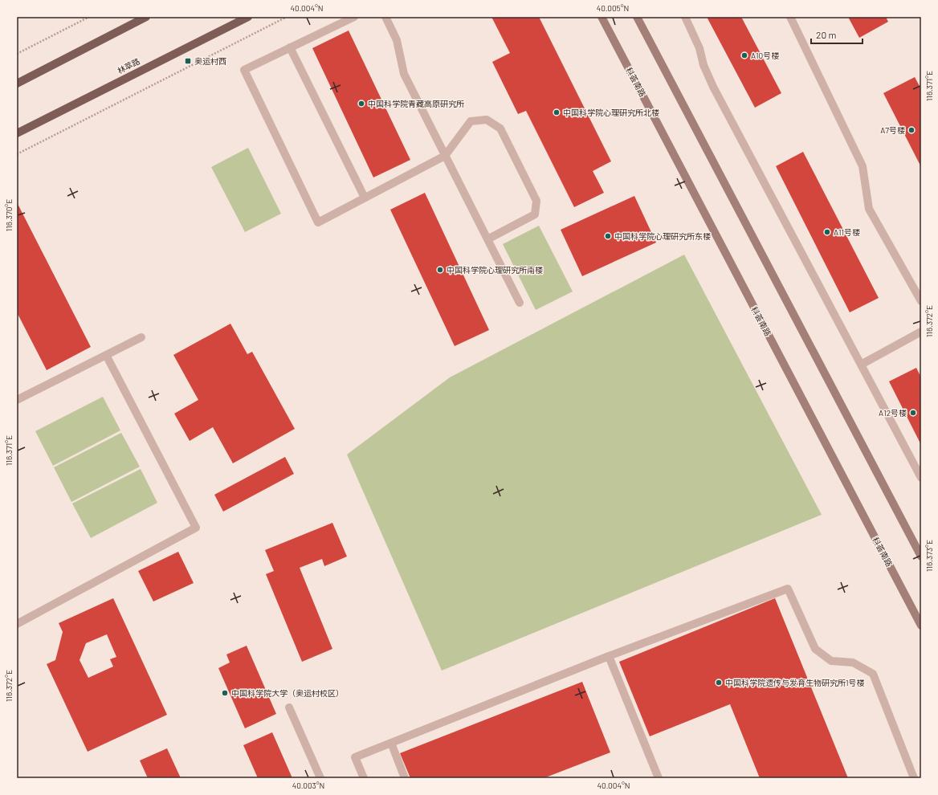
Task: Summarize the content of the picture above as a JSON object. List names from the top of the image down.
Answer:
{
  "streets": {
    "main road": ["林萃路"],
    "street": ["科荟南路"]
  },
  "places": {
    "other": [
      "A10号楼",
      "中国科学院青藏高原研究所",
      "中国科学院心理研究所北楼",
      "A7号楼",
      "A11号楼",
      "中国科学院心理研究所东楼",
      "中国科学院心理研究所南楼",
      "A12号楼",
      "中国科学院遗传与发育生物研究所1号楼",
      "中国科学院大学（奥运村校区）"
    ],
    "transit": ["奥运村西"]
  },
  "scale_bar": "20 m",
  "coordinates": [
    "40.004°N",
    "40.005°N",
    "116.371°E",
    "116.370°E",
    "116.372°E",
    "116.373°E",
    "40.003°N"
  ]
}
